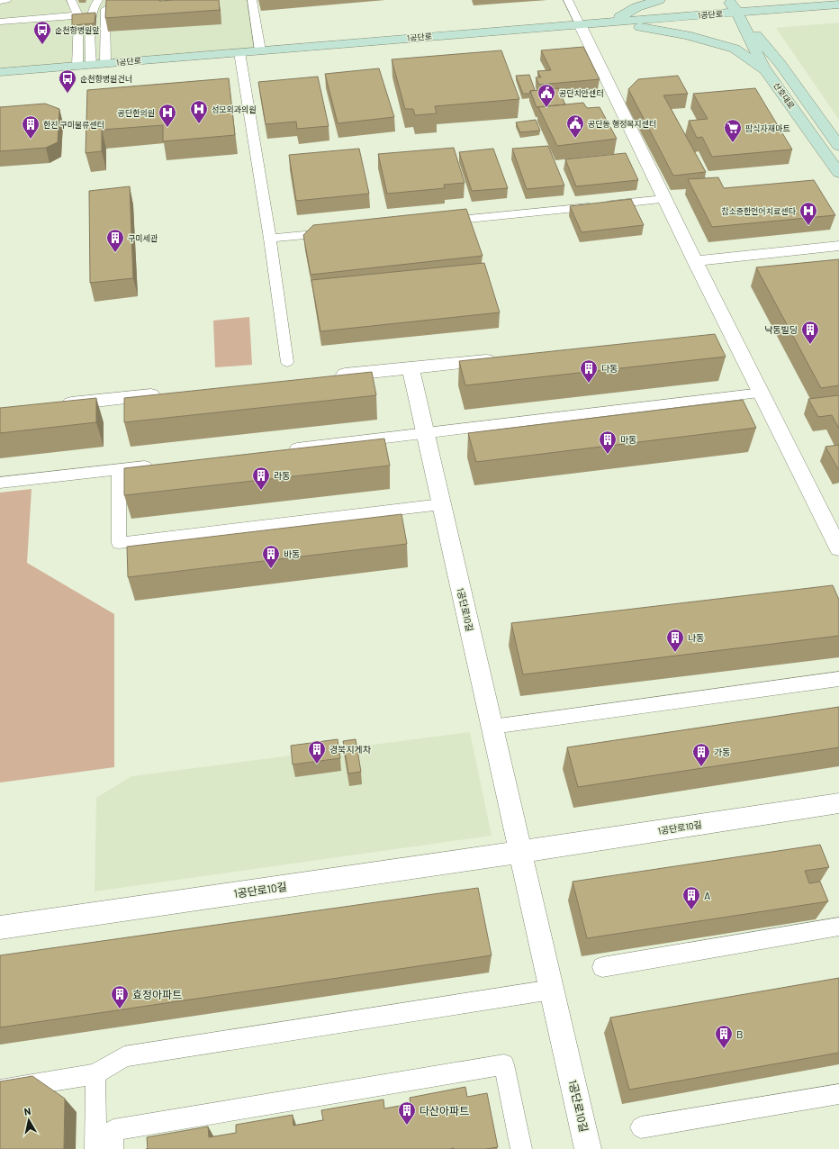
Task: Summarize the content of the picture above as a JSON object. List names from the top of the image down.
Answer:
{
  "streets": {
    "street": ["1공단로", "산호대로", "1공단로10길"]
  },
  "crossings": [
    ["1공단로", "산호대로"]
  ],
  "places": {
    "bus stop": ["순천향병원앞", "순천향병원건너"],
    "public building": ["공단치안센터", "공단동 행정복지센터"],
    "hospital": ["성모외과의원", "공단한의원", "참소중한언어치료센타"],
    "building": [
      "한진 구미물류센터",
      "구미세관",
      "낙동빌딩",
      "다동",
      "마동",
      "라동",
      "바동",
      "나동",
      "경북지게차",
      "가동",
      "A",
      "효정아파트",
      "B",
      "다산아파트"
    ],
    "supermarket": ["팜식자재마트"]
  },
  "north": "top"
}
